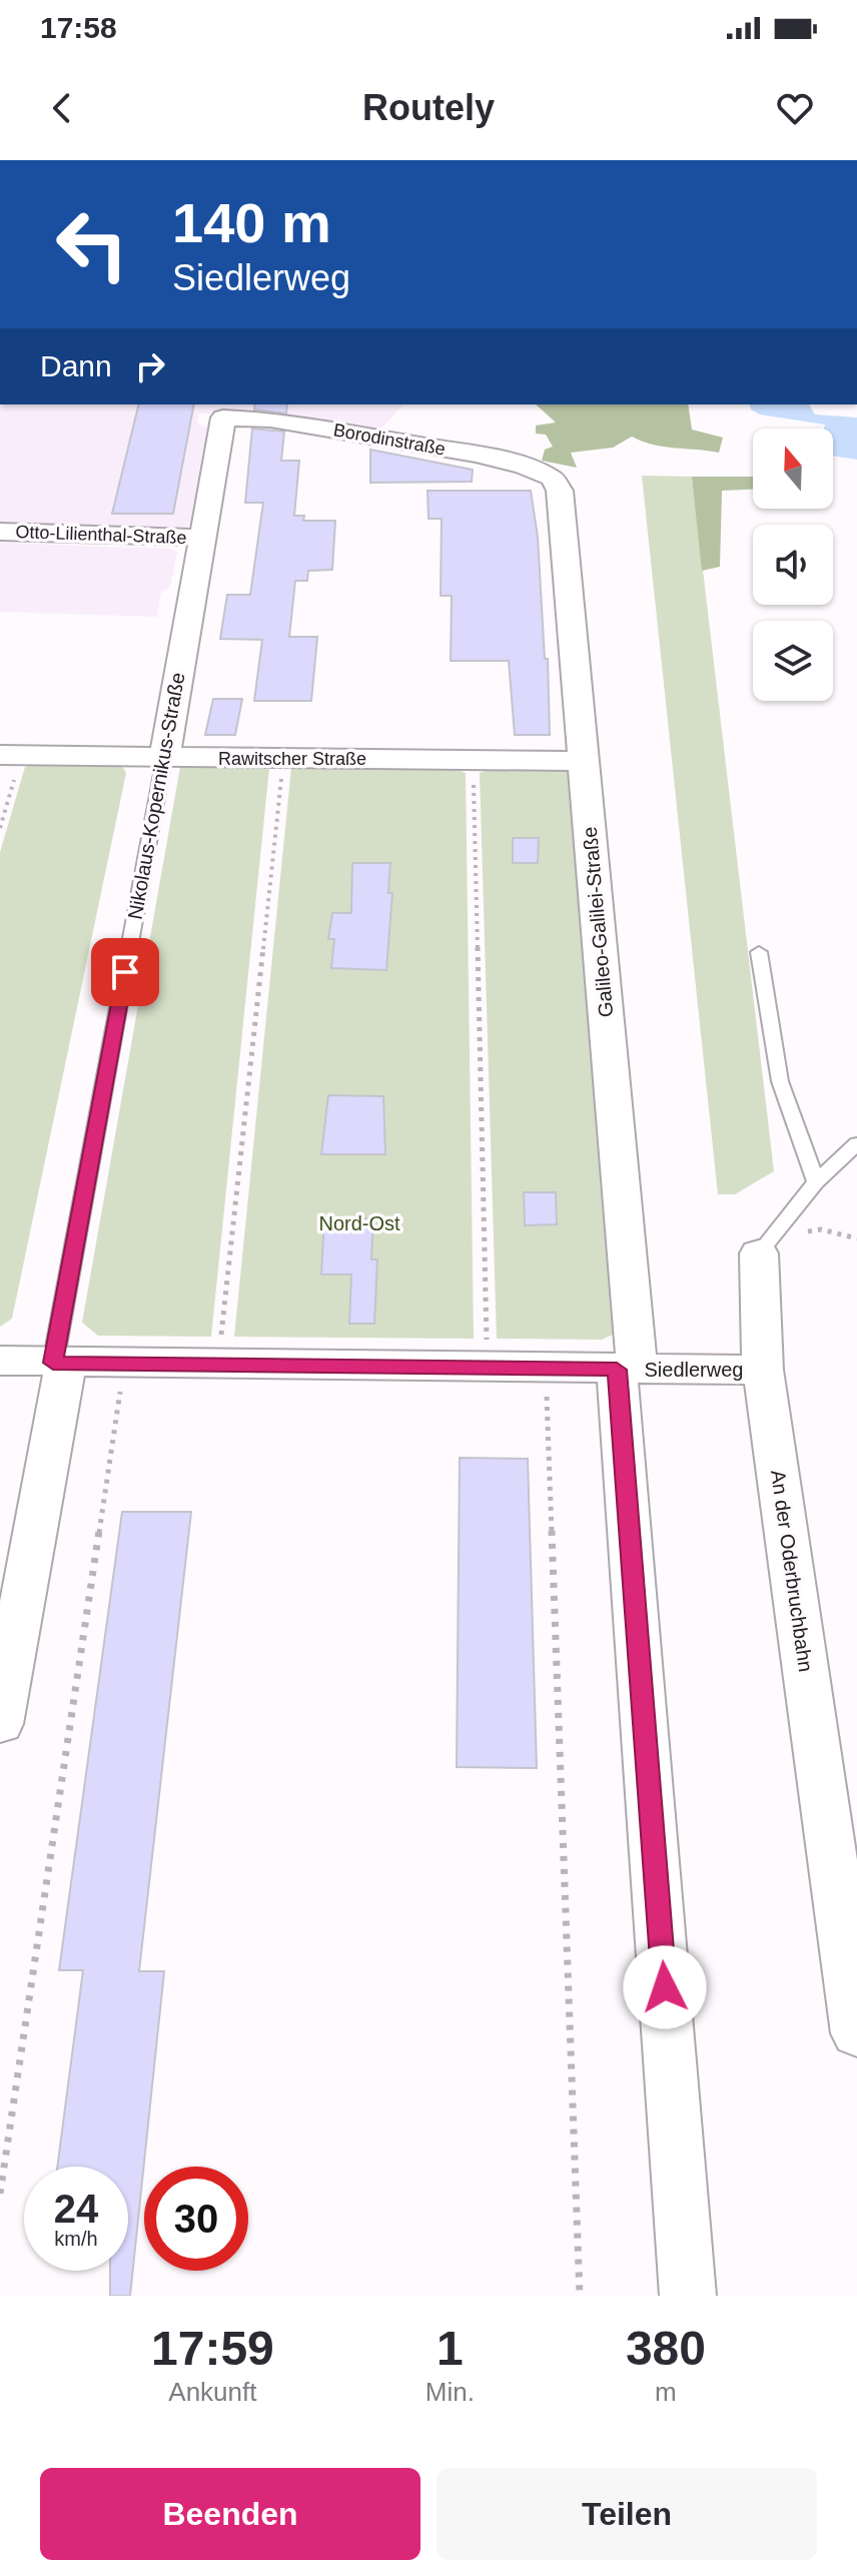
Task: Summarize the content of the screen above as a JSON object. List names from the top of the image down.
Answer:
{
  "streets": {
    "street": [
      "Borodinstraße",
      "Otto-Lilienthal-Straße",
      "Rawitscher Straße",
      "Nikolaus-Kopernikus-Straße",
      "Galileo-Galilei-Straße",
      "Siedlerweg",
      "An der Oderbruchbahn"
    ]
  },
  "crossings": [
    ["Borodinstraße", "Nikolaus-Kopernikus-Straße"],
    ["Borodinstraße", "Galileo-Galilei-Straße"],
    ["Otto-Lilienthal-Straße", "Nikolaus-Kopernikus-Straße"],
    ["Rawitscher Straße", "Nikolaus-Kopernikus-Straße"],
    ["Rawitscher Straße", "Galileo-Galilei-Straße"],
    ["Nikolaus-Kopernikus-Straße", "Siedlerweg"],
    ["Galileo-Galilei-Straße", "Siedlerweg"],
    ["Siedlerweg", "An der Oderbruchbahn"]
  ],
  "parks": ["Nord-Ost"],
  "north": "top",
  "page": {
    "status": "17:58",
    "header": "Routely",
    "turn": ["140 m", "Siedlerweg"],
    "then": "Dann",
    "speed": "24 km/h",
    "limit": "30",
    "eta": [
      "17:59",
      "Ankunft",
      "1",
      "Min.",
      "380",
      "m"
    ],
    "buttons": ["Beenden", "Teilen"]
  }
}
